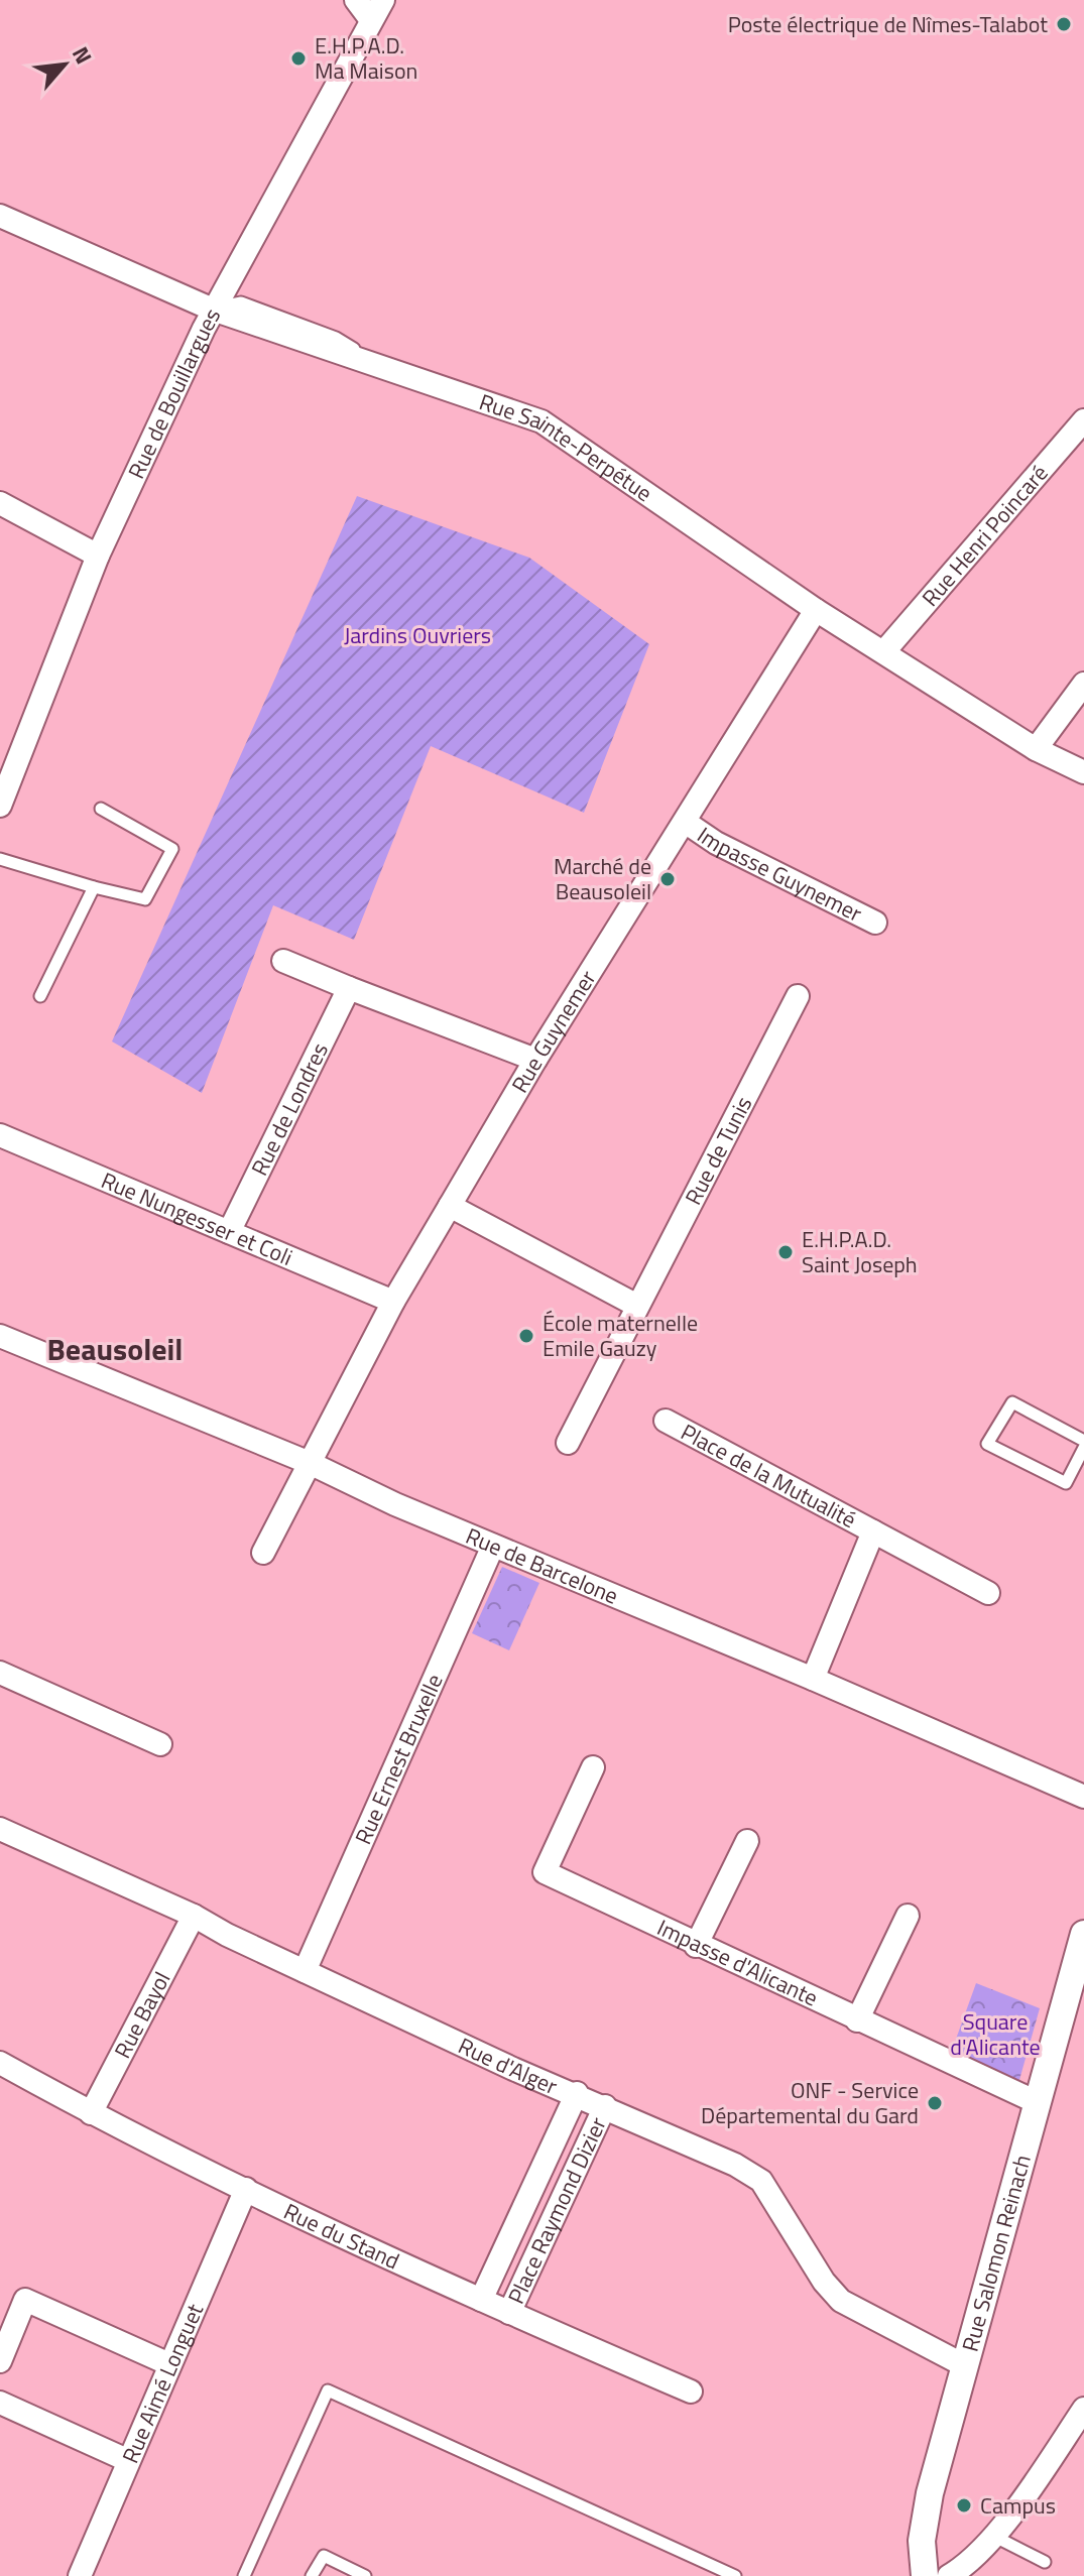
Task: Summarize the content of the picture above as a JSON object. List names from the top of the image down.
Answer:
{
  "streets": {
    "street": [
      "Rue de Bouillargues",
      "Rue Sainte-Perpétue",
      "Rue Henri Poincaré",
      "Impasse Guynemer",
      "Rue Guynemer",
      "Rue de Londres",
      "Rue de Tunis",
      "Rue Nungesser et Coli",
      "Place de la Mutualité",
      "Rue de Barcelone",
      "Rue Ernest Bruxelle",
      "Impasse d'Alicante",
      "Rue Bayol",
      "Rue d'Alger",
      "Place Raymond Dizier",
      "Rue du Stand",
      "Rue Salomon Reinach",
      "Rue Aimé Longuet"
    ]
  },
  "crossings": [
    ["Rue de Bouillargues", "Rue Sainte-Perpétue"],
    ["Rue Sainte-Perpétue", "Rue Henri Poincaré"],
    ["Rue Sainte-Perpétue", "Rue Guynemer"],
    ["Impasse Guynemer", "Rue Guynemer"],
    ["Rue Guynemer", "Rue Nungesser et Coli"],
    ["Rue Guynemer", "Rue de Barcelone"],
    ["Rue de Londres", "Rue Nungesser et Coli"],
    ["Place de la Mutualité", "Rue de Barcelone"],
    ["Rue de Barcelone", "Rue Ernest Bruxelle"],
    ["Rue Ernest Bruxelle", "Rue d'Alger"],
    ["Impasse d'Alicante", "Rue Salomon Reinach"],
    ["Rue Bayol", "Rue d'Alger"],
    ["Rue Bayol", "Rue du Stand"],
    ["Rue d'Alger", "Place Raymond Dizier"],
    ["Rue d'Alger", "Rue Salomon Reinach"],
    ["Place Raymond Dizier", "Rue du Stand"],
    ["Rue du Stand", "Rue Aimé Longuet"]
  ],
  "districts": ["Beausoleil"],
  "parks": ["Jardins Ouvriers", "Square d'Alicante"],
  "places": [
    "Poste électrique de Nîmes-Talabot",
    "E.H.P.A.D. Ma Maison",
    "Marché de Beausoleil",
    "E.H.P.A.D. Saint Joseph",
    "École maternelle Emile Gauzy",
    "ONF - Service Départemental du Gard",
    "Campus"
  ],
  "north": "top right"
}
